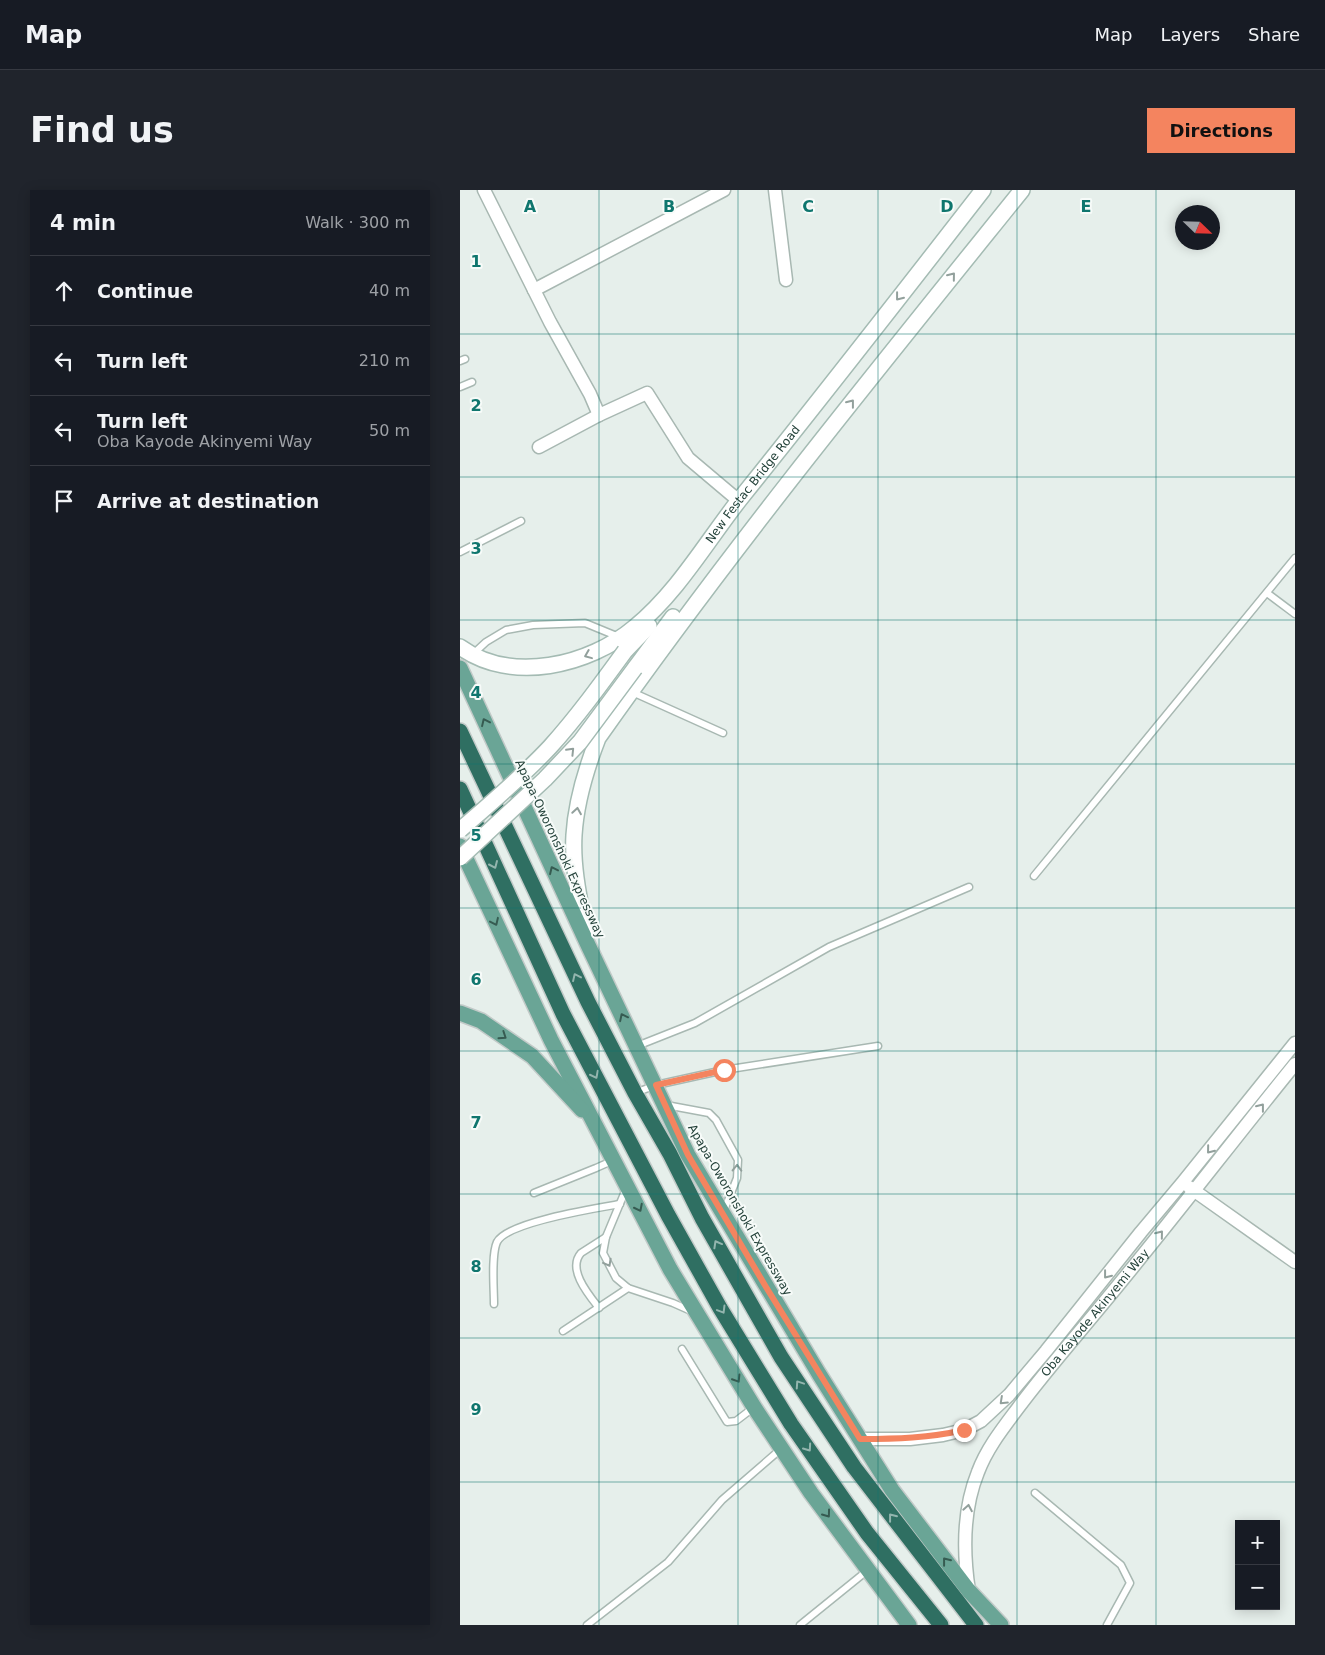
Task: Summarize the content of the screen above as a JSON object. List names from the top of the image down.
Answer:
{
  "streets": {
    "main road": ["New Festac Bridge Road", "Apapa-Oworonshoki Expressway"],
    "street": ["Oba Kayode Akinyemi Way"]
  },
  "crossings": [
    ["Apapa-Oworonshoki Expressway", "Oba Kayode Akinyemi Way"]
  ],
  "north": "bottom right",
  "page": {
    "header": "Map",
    "nav": ["Map", "Layers", "Share"],
    "buttons": "Directions",
    "title": "Find us",
    "heading": ["4 min", "Walk · 300 m"],
    "list": [
      ["Continue", "40 m"],
      ["Turn left", "210 m"],
      ["Turn left", "Oba Kayode Akinyemi Way", "50 m"],
      "Arrive at destination"
    ],
    "map_buttons": ["+", "−"]
  },
  "grid": {
    "columns": [
      "A",
      "B",
      "C",
      "D",
      "E"
    ],
    "rows": [
      "1",
      "2",
      "3",
      "4",
      "5",
      "6",
      "7",
      "8",
      "9"
    ]
  }
}
